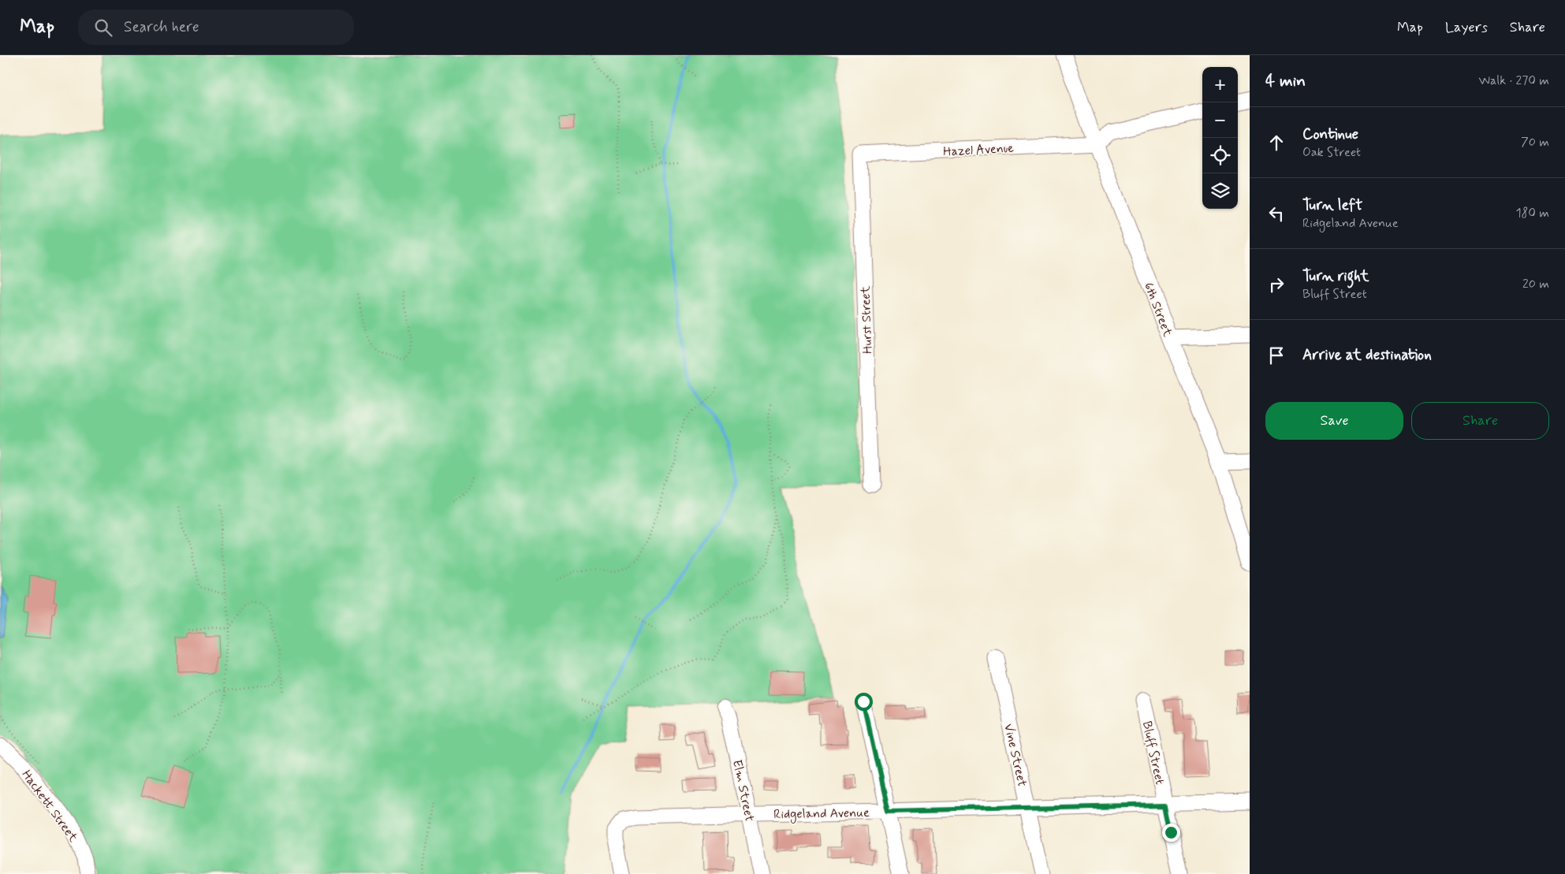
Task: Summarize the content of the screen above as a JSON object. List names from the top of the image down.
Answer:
{
  "streets": {
    "street": [
      "Hazel Avenue",
      "6th Street",
      "Hurst Street",
      "Bluff Street",
      "Vine Street",
      "Elm Street",
      "Hackett Street",
      "Ridgeland Avenue"
    ]
  },
  "crossings": [
    ["Hazel Avenue", "6th Street"],
    ["Hazel Avenue", "Hurst Street"],
    ["Bluff Street", "Ridgeland Avenue"],
    ["Vine Street", "Ridgeland Avenue"],
    ["Elm Street", "Ridgeland Avenue"]
  ],
  "page": {
    "header": "Map",
    "search": "Search here",
    "nav": ["Map", "Layers", "Share"],
    "heading": ["4 min", "Walk · 270 m"],
    "map_buttons": ["+", "−"],
    "list": [
      ["Continue", "Oak Street", "70 m"],
      ["Turn left", "Ridgeland Avenue", "180 m"],
      ["Turn right", "Bluff Street", "20 m"],
      "Arrive at destination"
    ],
    "buttons": ["Save", "Share"]
  }
}
